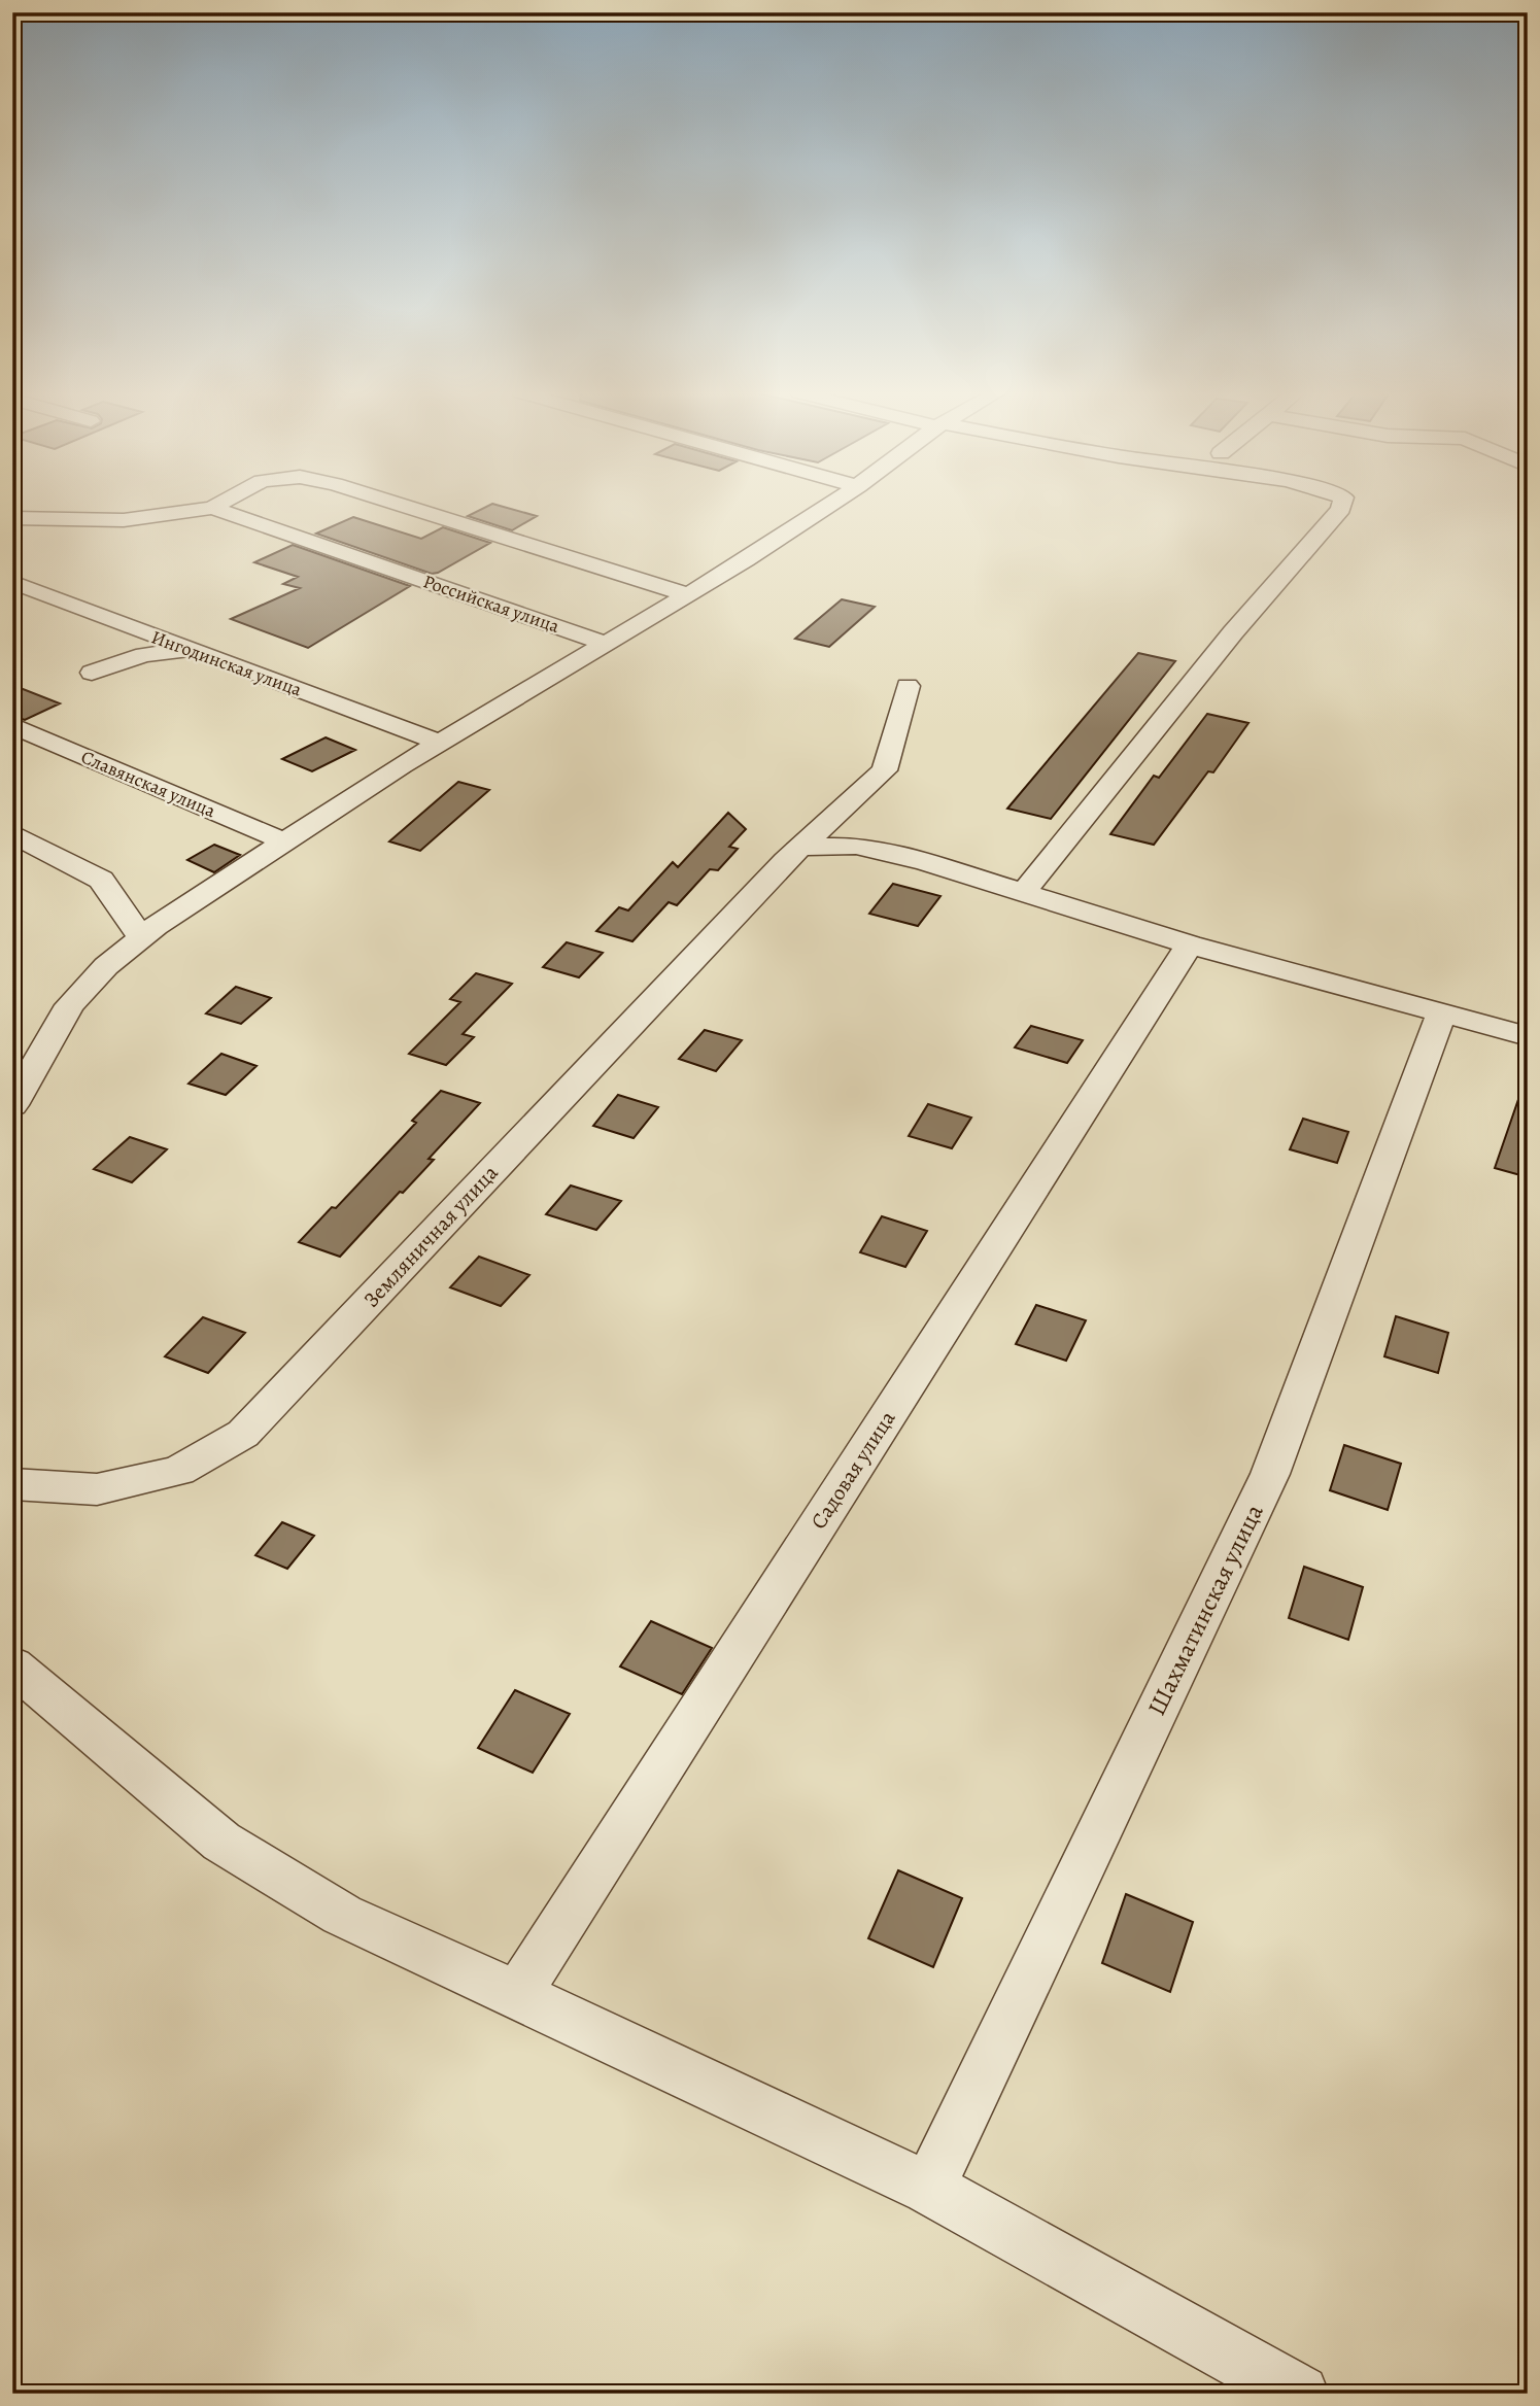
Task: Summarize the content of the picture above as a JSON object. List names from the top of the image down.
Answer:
{
  "streets": {
    "street": [
      "Российская улица",
      "Ингодинская улица",
      "Славянская улица",
      "Земляничная улица",
      "Садовая улица",
      "Шахматинская улица"
    ]
  }
}
